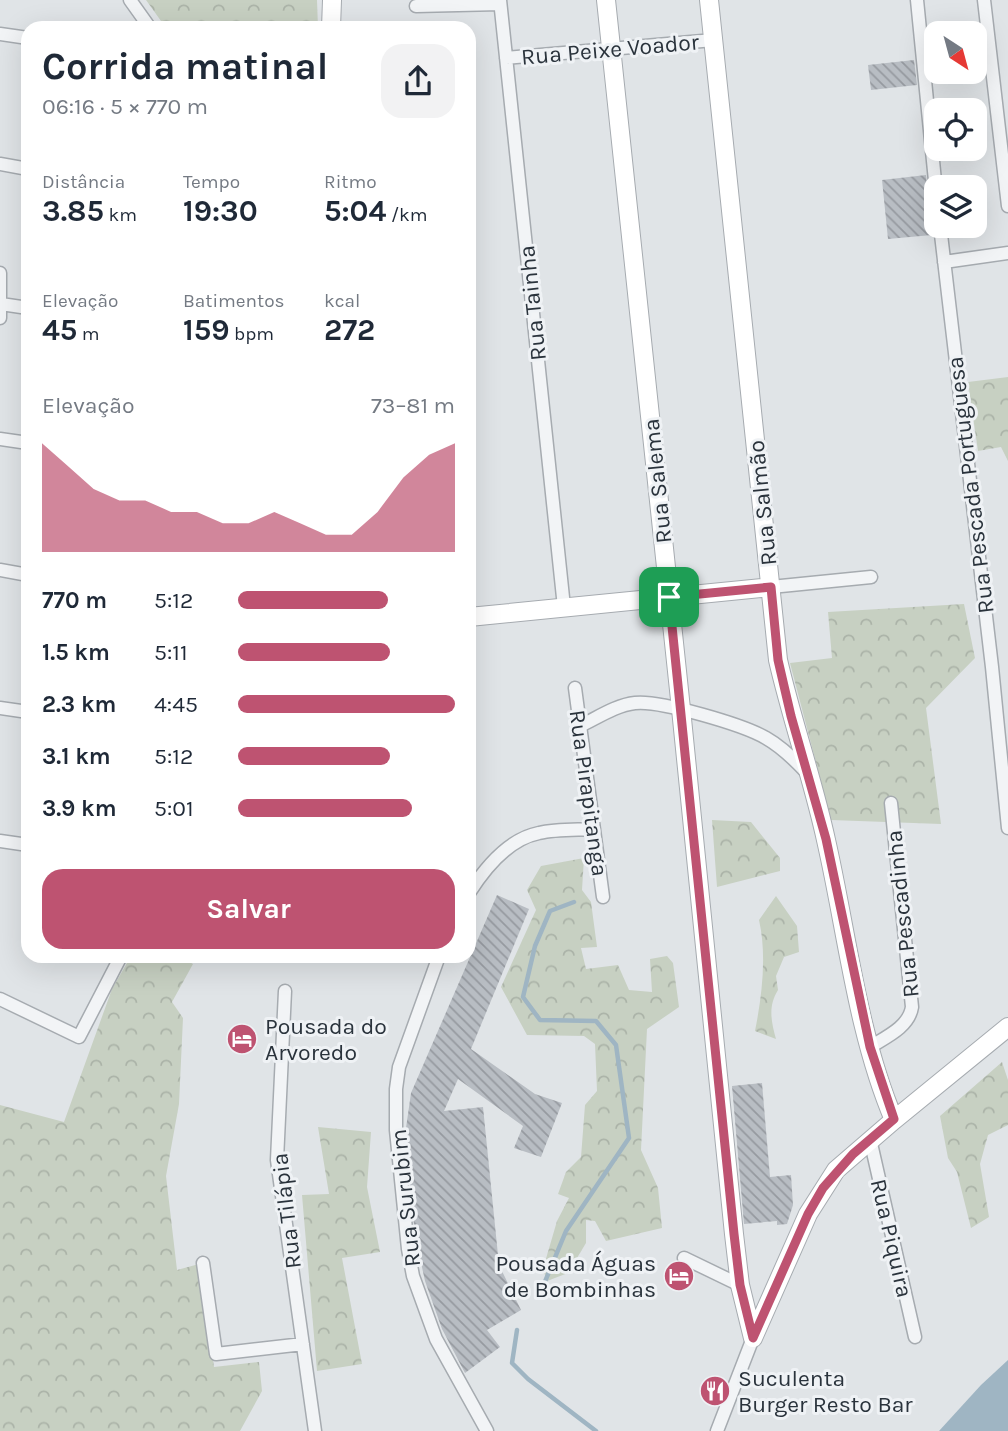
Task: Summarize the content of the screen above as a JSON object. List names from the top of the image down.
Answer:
{
  "streets": {
    "main road": ["Rua Salema", "Rua Salmão"],
    "street": [
      "Rua Peixe Voador",
      "Rua Tainha",
      "Rua Pescada Portuguesa",
      "Rua Pirapitanga",
      "Rua Pescadinha",
      "Rua Surubim",
      "Rua Tilápia",
      "Rua Piquira"
    ]
  },
  "crossings": [
    ["Rua Peixe Voador", "Rua Tainha"],
    ["Rua Peixe Voador", "Rua Salema"],
    ["Rua Peixe Voador", "Rua Salmão"],
    ["Rua Salmão", "Rua Pescadinha"]
  ],
  "places": {
    "hotel": ["Pousada do Arvoredo", "Pousada Águas de Bombinhas"],
    "restaurant": ["Suculenta Burger Resto Bar"]
  },
  "north": "bottom right",
  "page": {
    "heading": ["Corrida matinal", "06:16 · 5 × 770 m"],
    "stats": [
      ["Distância", "3.85 km"],
      ["Tempo", "19:30"],
      ["Ritmo", "5:04 /km"],
      ["Elevação", "45 m"],
      ["Batimentos", "159 bpm"],
      ["kcal", "272"]
    ],
    "chart": ["Elevação", "73–81 m"],
    "list": [
      {
        "name": "770 m",
        "note": "5:12"
      },
      {
        "name": "1.5 km",
        "note": "5:11"
      },
      {
        "name": "2.3 km",
        "note": "4:45"
      },
      {
        "name": "3.1 km",
        "note": "5:12"
      },
      {
        "name": "3.9 km",
        "note": "5:01"
      }
    ],
    "buttons": "Salvar"
  }
}
